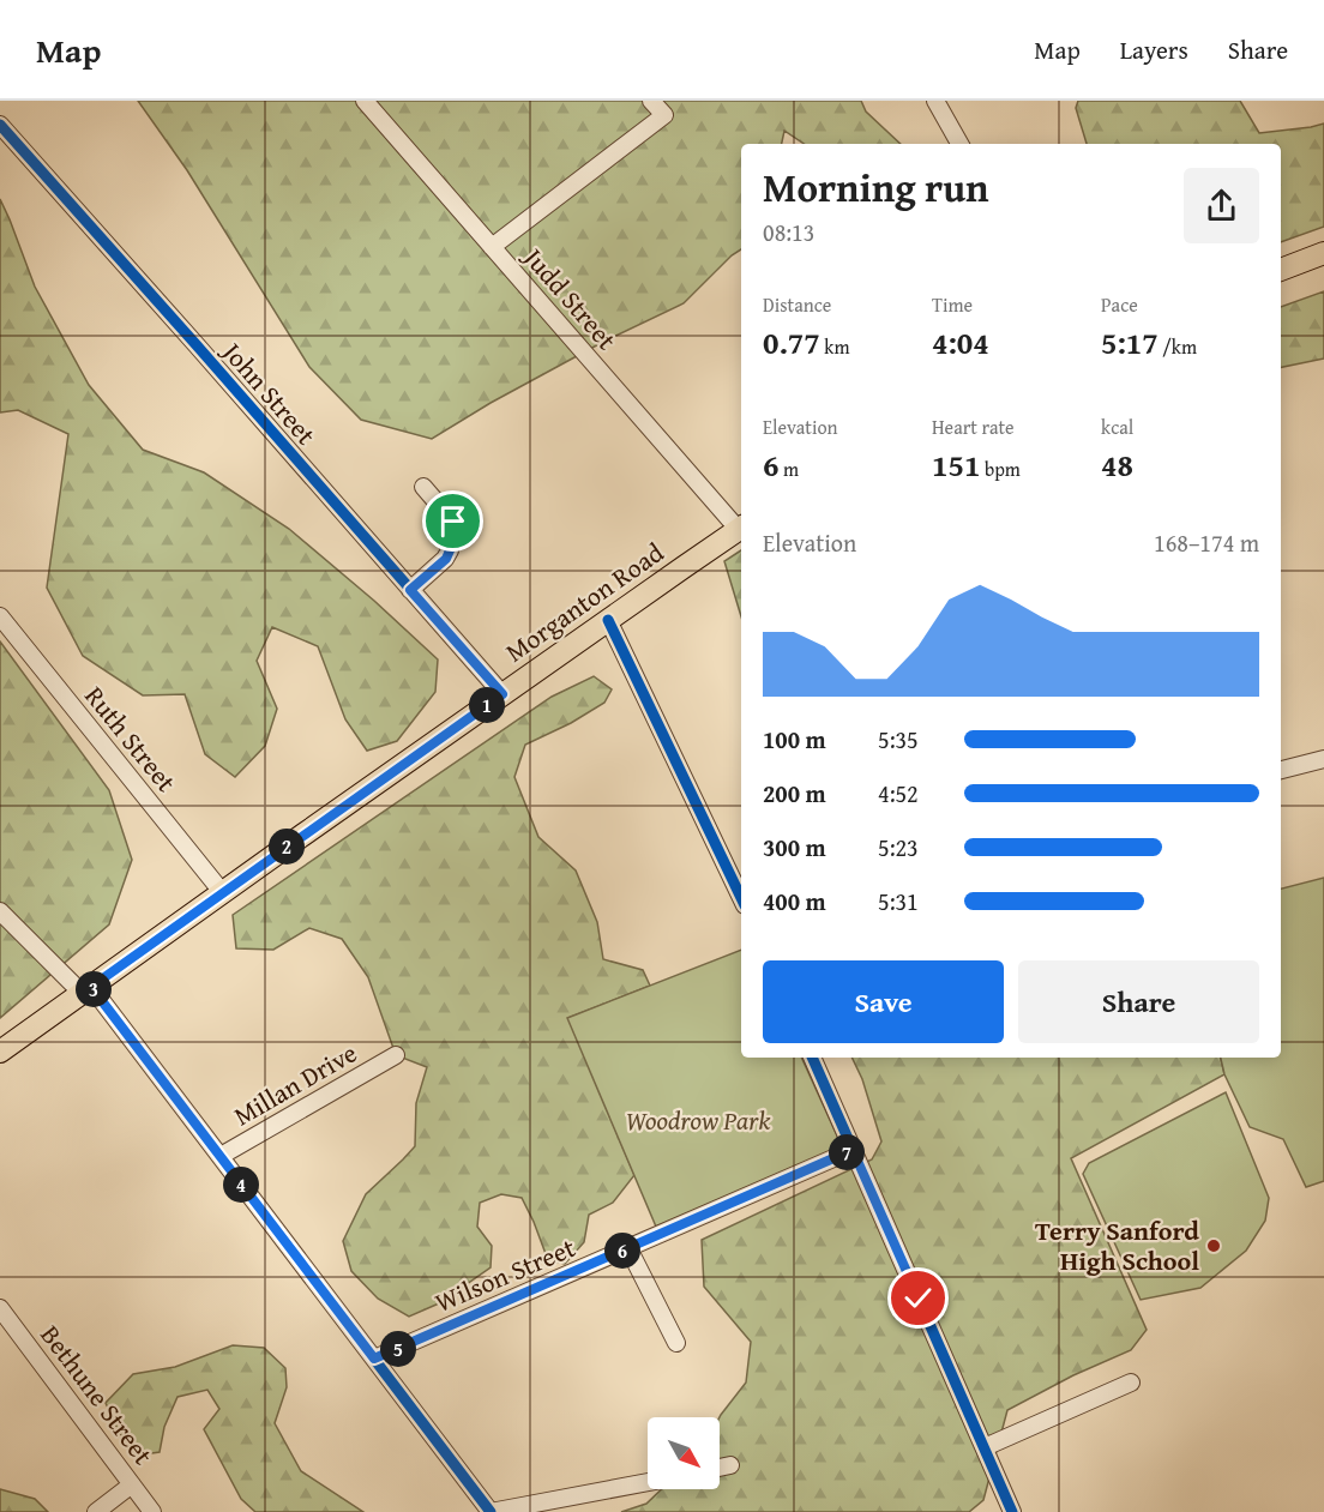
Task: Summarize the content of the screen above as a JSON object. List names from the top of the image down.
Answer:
{
  "streets": {
    "main road": ["Morganton Road"],
    "street": [
      "Judd Street",
      "John Street",
      "Ruth Street",
      "Millan Drive",
      "Wilson Street",
      "Bethune Street"
    ]
  },
  "crossings": [
    ["John Street", "Morganton Road"],
    ["Morganton Road", "Ruth Street"]
  ],
  "parks": ["Woodrow Park"],
  "places": ["Terry Sanford High School"],
  "north": "bottom right",
  "page": {
    "header": "Map",
    "nav": ["Map", "Layers", "Share"],
    "heading": ["Morning run", "08:13"],
    "stats": [
      ["Distance", "0.77 km"],
      ["Time", "4:04"],
      ["Pace", "5:17 /km"],
      ["Elevation", "6 m"],
      ["Heart rate", "151 bpm"],
      ["kcal", "48"]
    ],
    "chart": ["Elevation", "168–174 m"],
    "pins": [
      "1",
      "2",
      "3",
      "7",
      "4",
      "6",
      "5"
    ],
    "list": [
      {
        "name": "100 m",
        "note": "5:35"
      },
      {
        "name": "200 m",
        "note": "4:52"
      },
      {
        "name": "300 m",
        "note": "5:23"
      },
      {
        "name": "400 m",
        "note": "5:31"
      }
    ],
    "buttons": ["Save", "Share"]
  }
}
